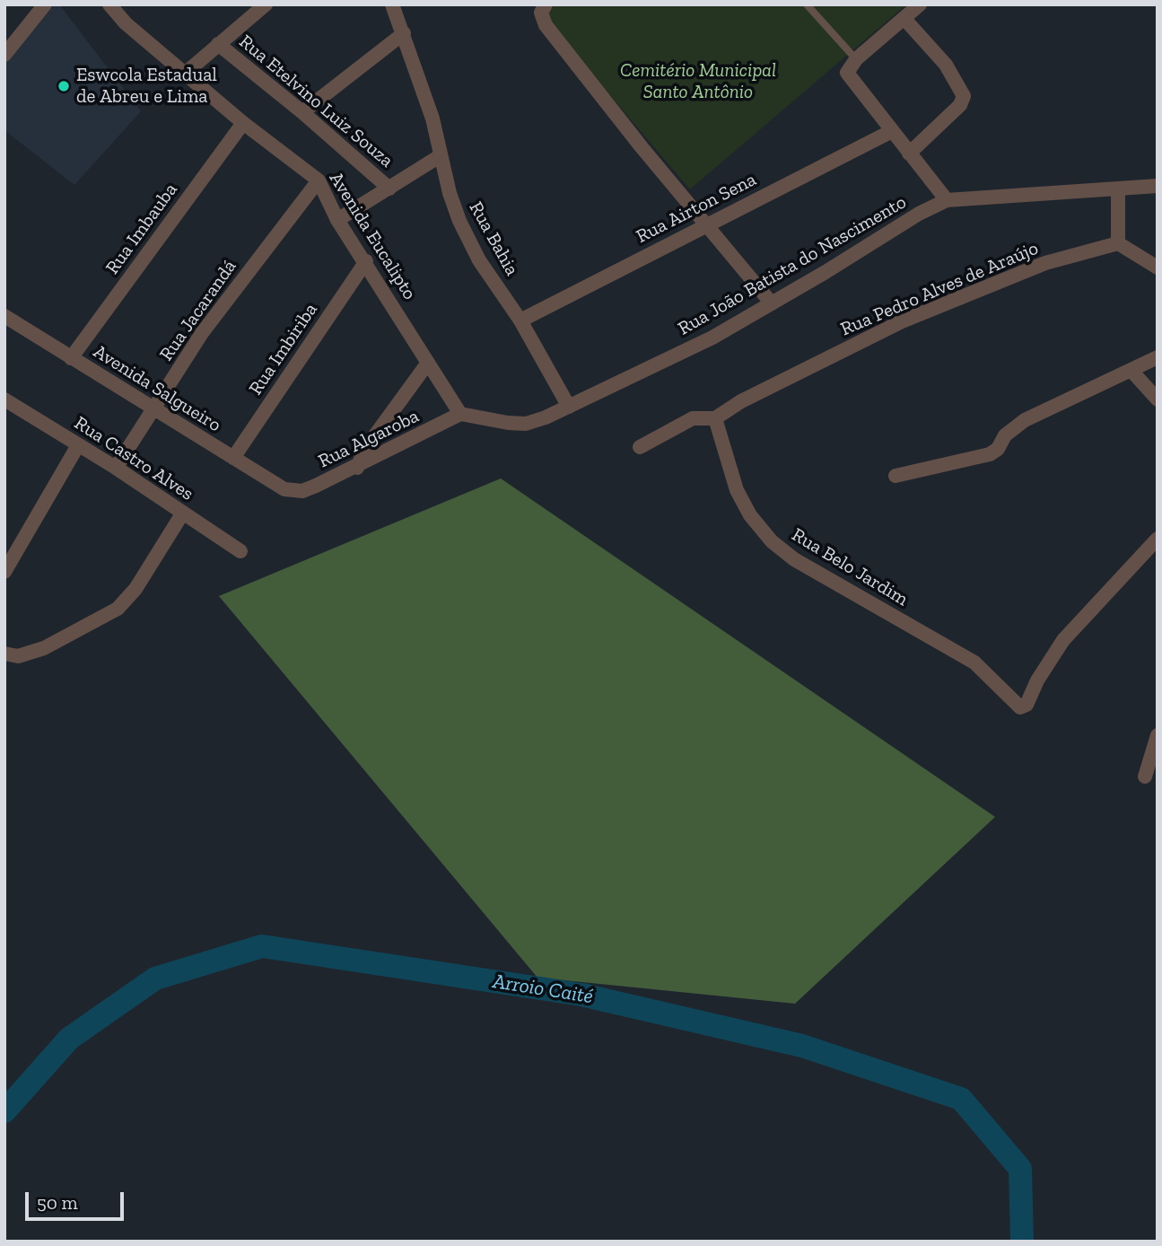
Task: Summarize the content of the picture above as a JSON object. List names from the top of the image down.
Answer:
{
  "streets": {
    "street": [
      "Rua Etelvino Luiz Souza",
      "Rua Airton Sena",
      "Rua Imbauba",
      "Avenida Eucalipto",
      "Rua Bahia",
      "Rua João Batista do Nascimento",
      "Rua Pedro Alves de Araújo",
      "Rua Jacarandá",
      "Rua Imbiriba",
      "Avenida Salgueiro",
      "Rua Algaroba",
      "Rua Castro Alves",
      "Rua Belo Jardim"
    ]
  },
  "crossings": [
    ["Rua Airton Sena", "Rua Bahia"],
    ["Rua Imbauba", "Avenida Eucalipto"],
    ["Rua Imbauba", "Avenida Salgueiro"],
    ["Avenida Eucalipto", "Rua João Batista do Nascimento"],
    ["Avenida Eucalipto", "Rua Jacarandá"],
    ["Avenida Eucalipto", "Rua Imbiriba"],
    ["Avenida Eucalipto", "Rua Algaroba"],
    ["Rua Bahia", "Rua João Batista do Nascimento"],
    ["Rua João Batista do Nascimento", "Rua Algaroba"],
    ["Rua Pedro Alves de Araújo", "Rua Belo Jardim"],
    ["Rua Jacarandá", "Avenida Salgueiro"],
    ["Rua Jacarandá", "Rua Castro Alves"],
    ["Rua Imbiriba", "Avenida Salgueiro"],
    ["Avenida Salgueiro", "Rua Algaroba"]
  ],
  "water": ["Arroio Caité"],
  "parks": ["Cemitério Municipal Santo Antônio"],
  "places": ["Eswcola Estadual de Abreu e Lima"],
  "scale_bar": "50 m"
}
